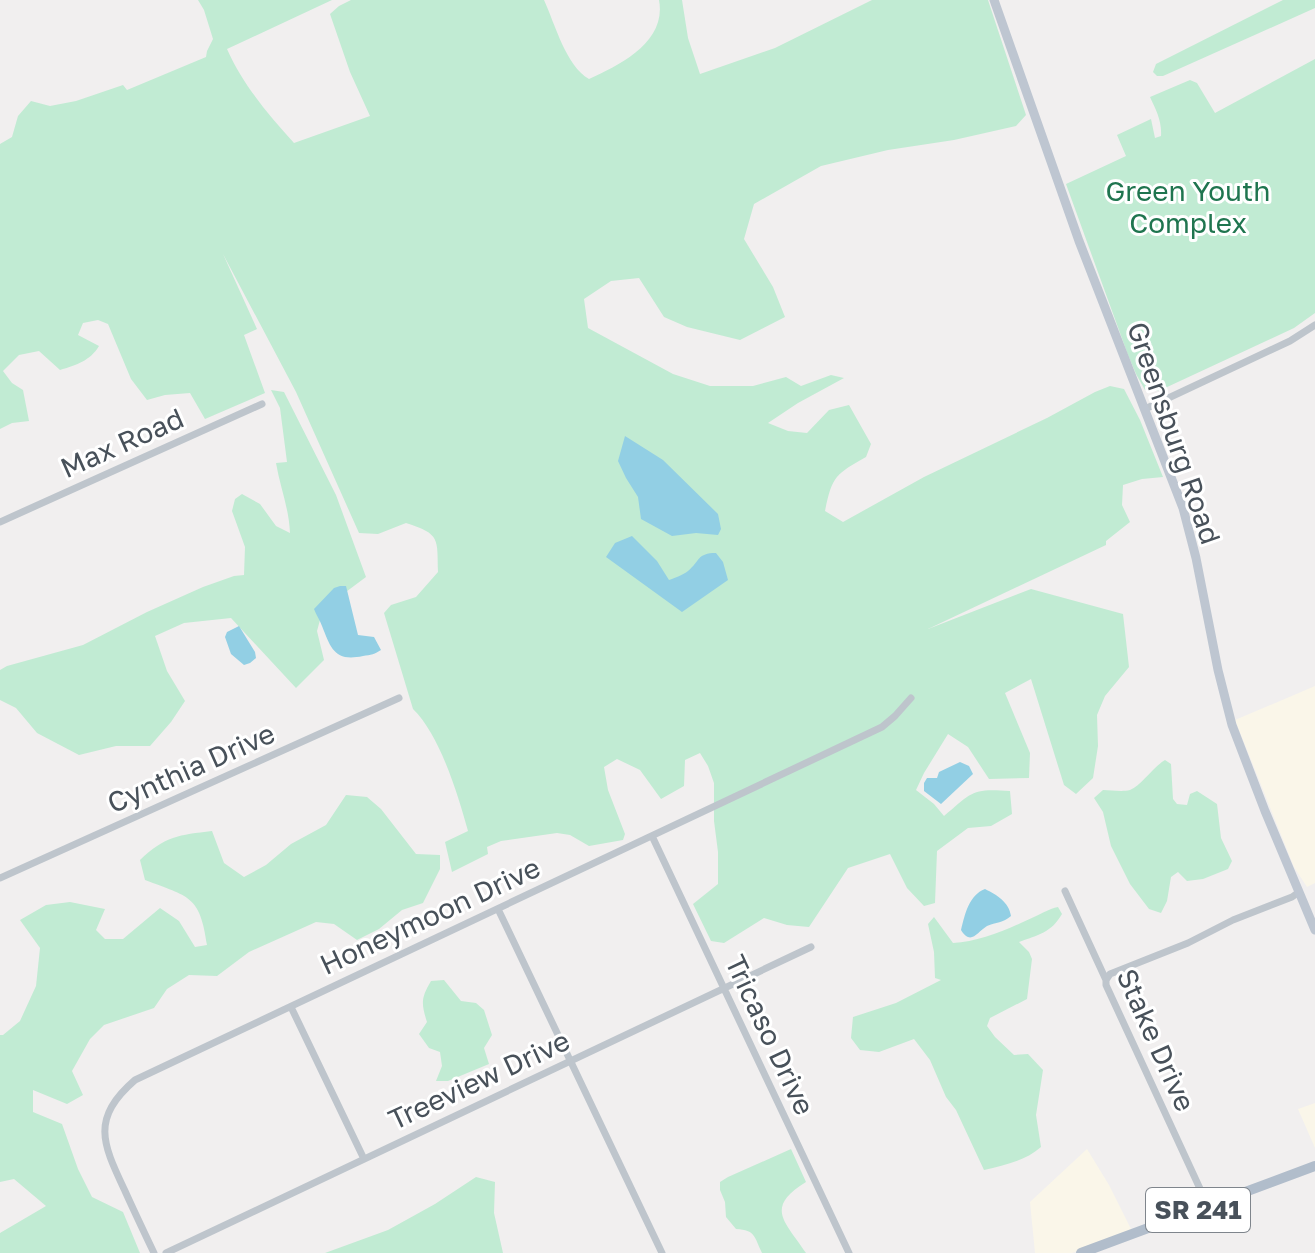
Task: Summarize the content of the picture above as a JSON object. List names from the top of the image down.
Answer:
{
  "streets": {
    "main road": ["Greensburg Road", "SR 241"],
    "street": [
      "Max Road",
      "Cynthia Drive",
      "Honeymoon Drive",
      "Tricaso Drive",
      "Stake Drive",
      "Treeview Drive"
    ]
  },
  "crossings": [
    ["Honeymoon Drive", "Tricaso Drive"],
    ["Tricaso Drive", "Treeview Drive"],
    ["Stake Drive", "SR 241"]
  ],
  "parks": ["Green Youth Complex"]
}
